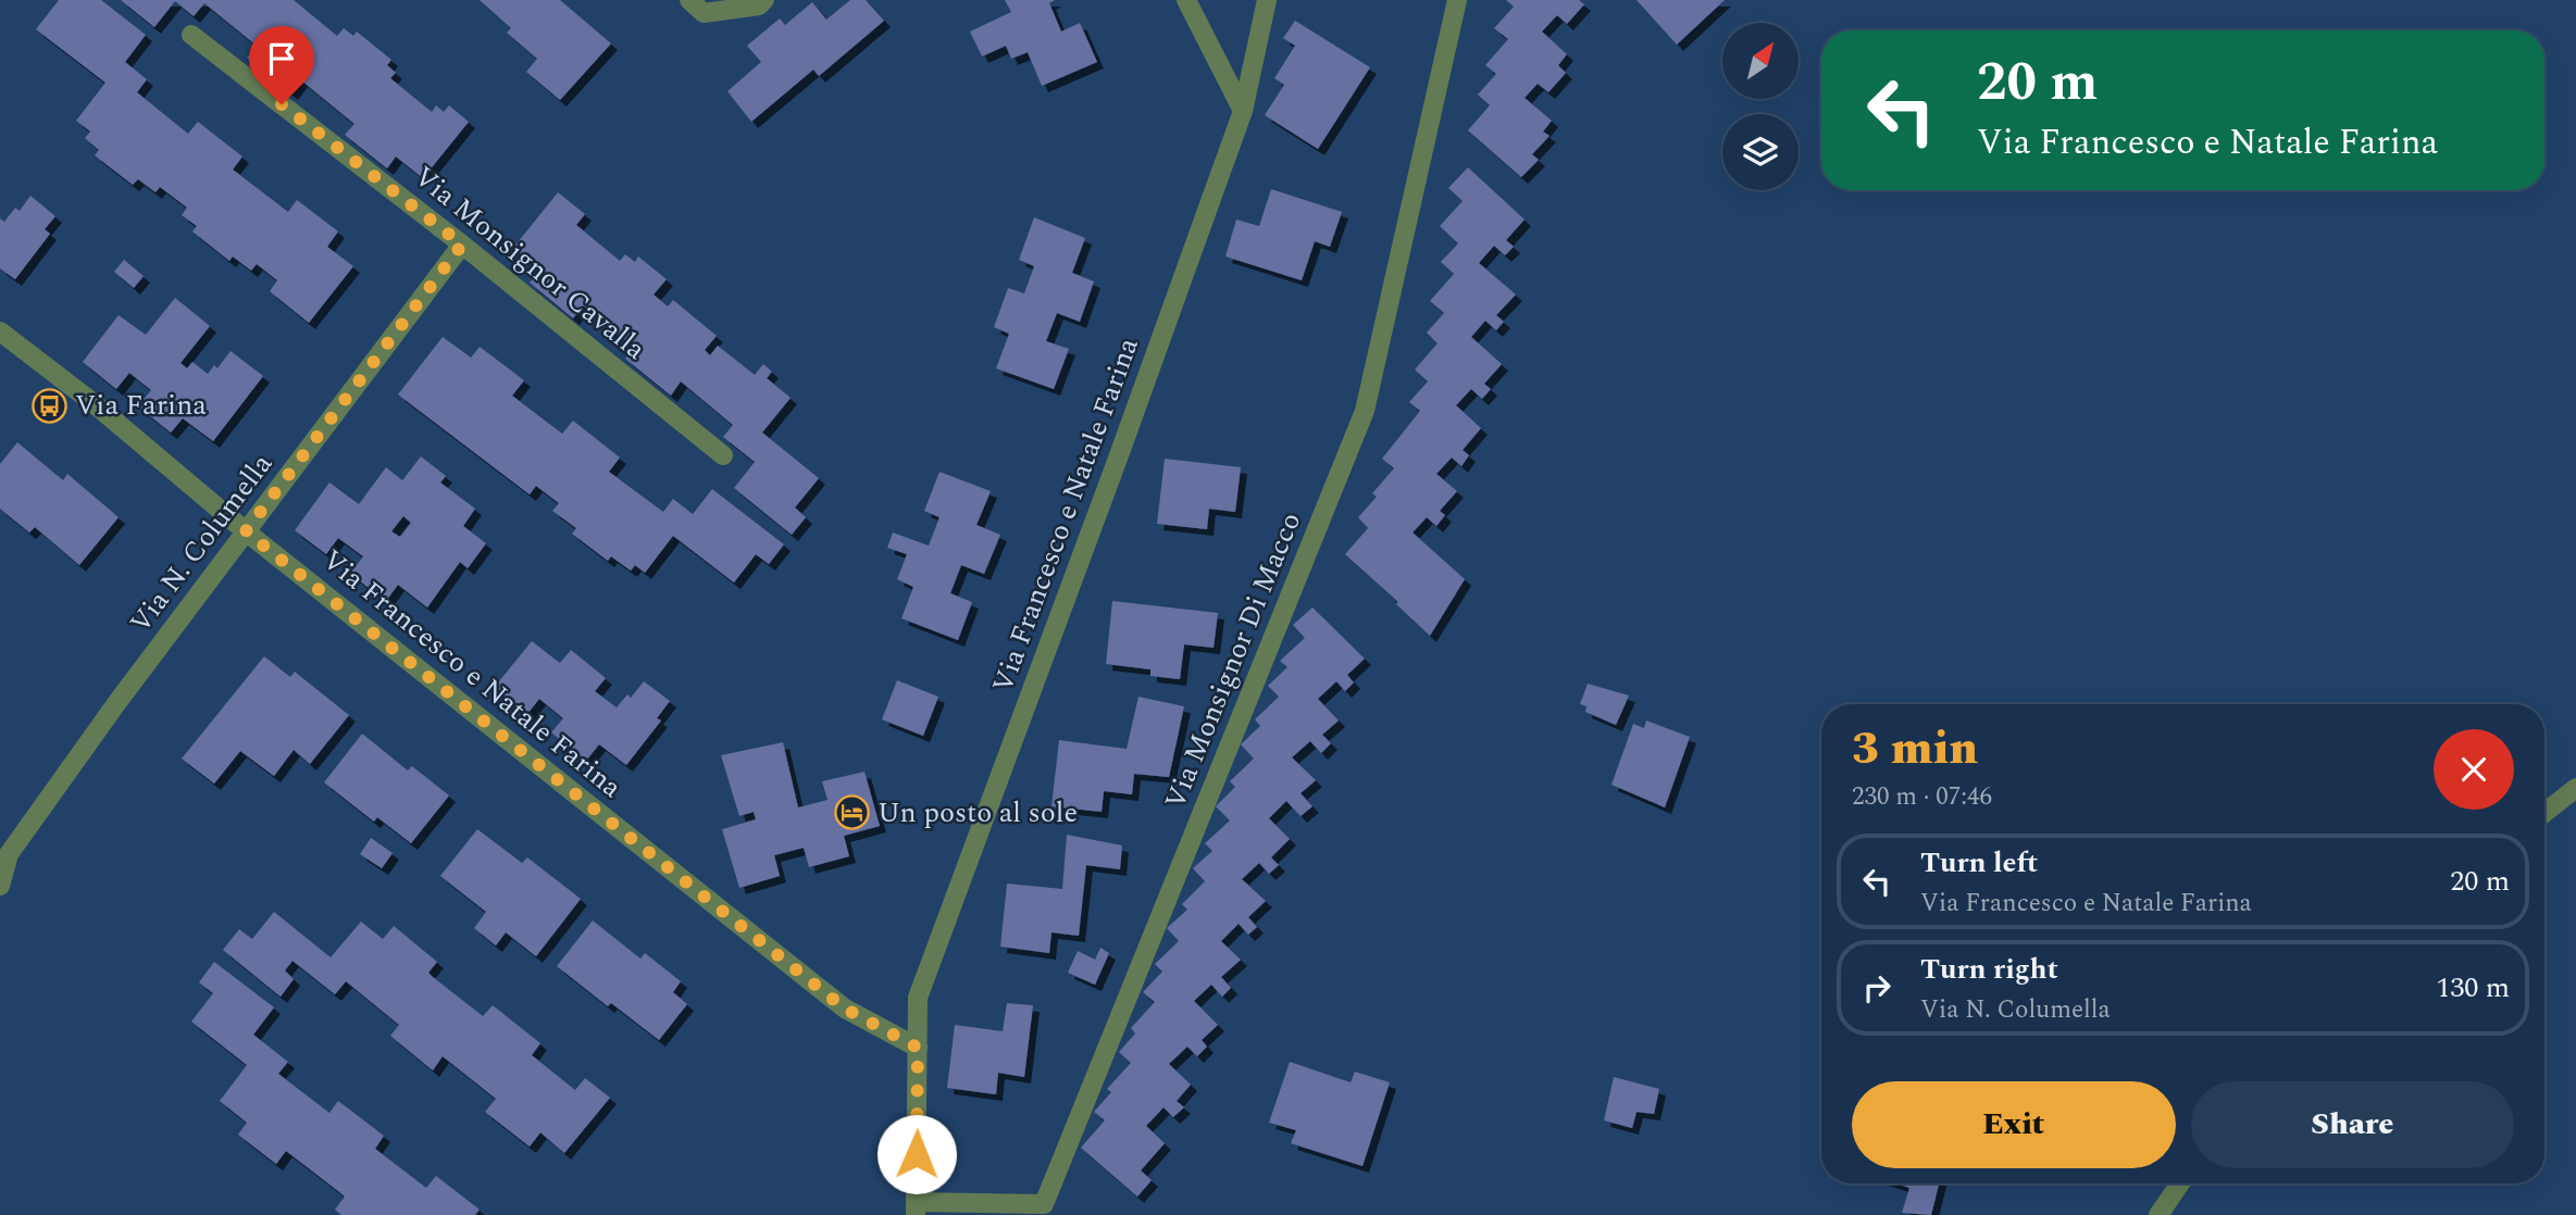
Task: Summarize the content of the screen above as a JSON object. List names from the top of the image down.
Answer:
{
  "streets": {
    "street": [
      "Via Monsignor Cavalla",
      "Via Francesco e Natale Farina",
      "Via N. Columella",
      "Via Monsignor Di Macco"
    ]
  },
  "crossings": [
    ["Via Monsignor Cavalla", "Via N. Columella"],
    ["Via Francesco e Natale Farina", "Via N. Columella"],
    ["Via Francesco e Natale Farina", "Via Monsignor Di Macco"]
  ],
  "places": {
    "bus stop": ["Via Farina"],
    "hotel": ["Un posto al sole"]
  },
  "north": "top right",
  "page": {
    "turn": ["20 m", "Via Francesco e Natale Farina"],
    "heading": ["3 min", "230 m · 07:46"],
    "list": [
      {
        "name": "Turn left",
        "note": "Via Francesco e Natale Farina",
        "value": "20 m"
      },
      {
        "name": "Turn right",
        "note": "Via N. Columella",
        "value": "130 m"
      }
    ],
    "buttons": ["Exit", "Share"]
  }
}
